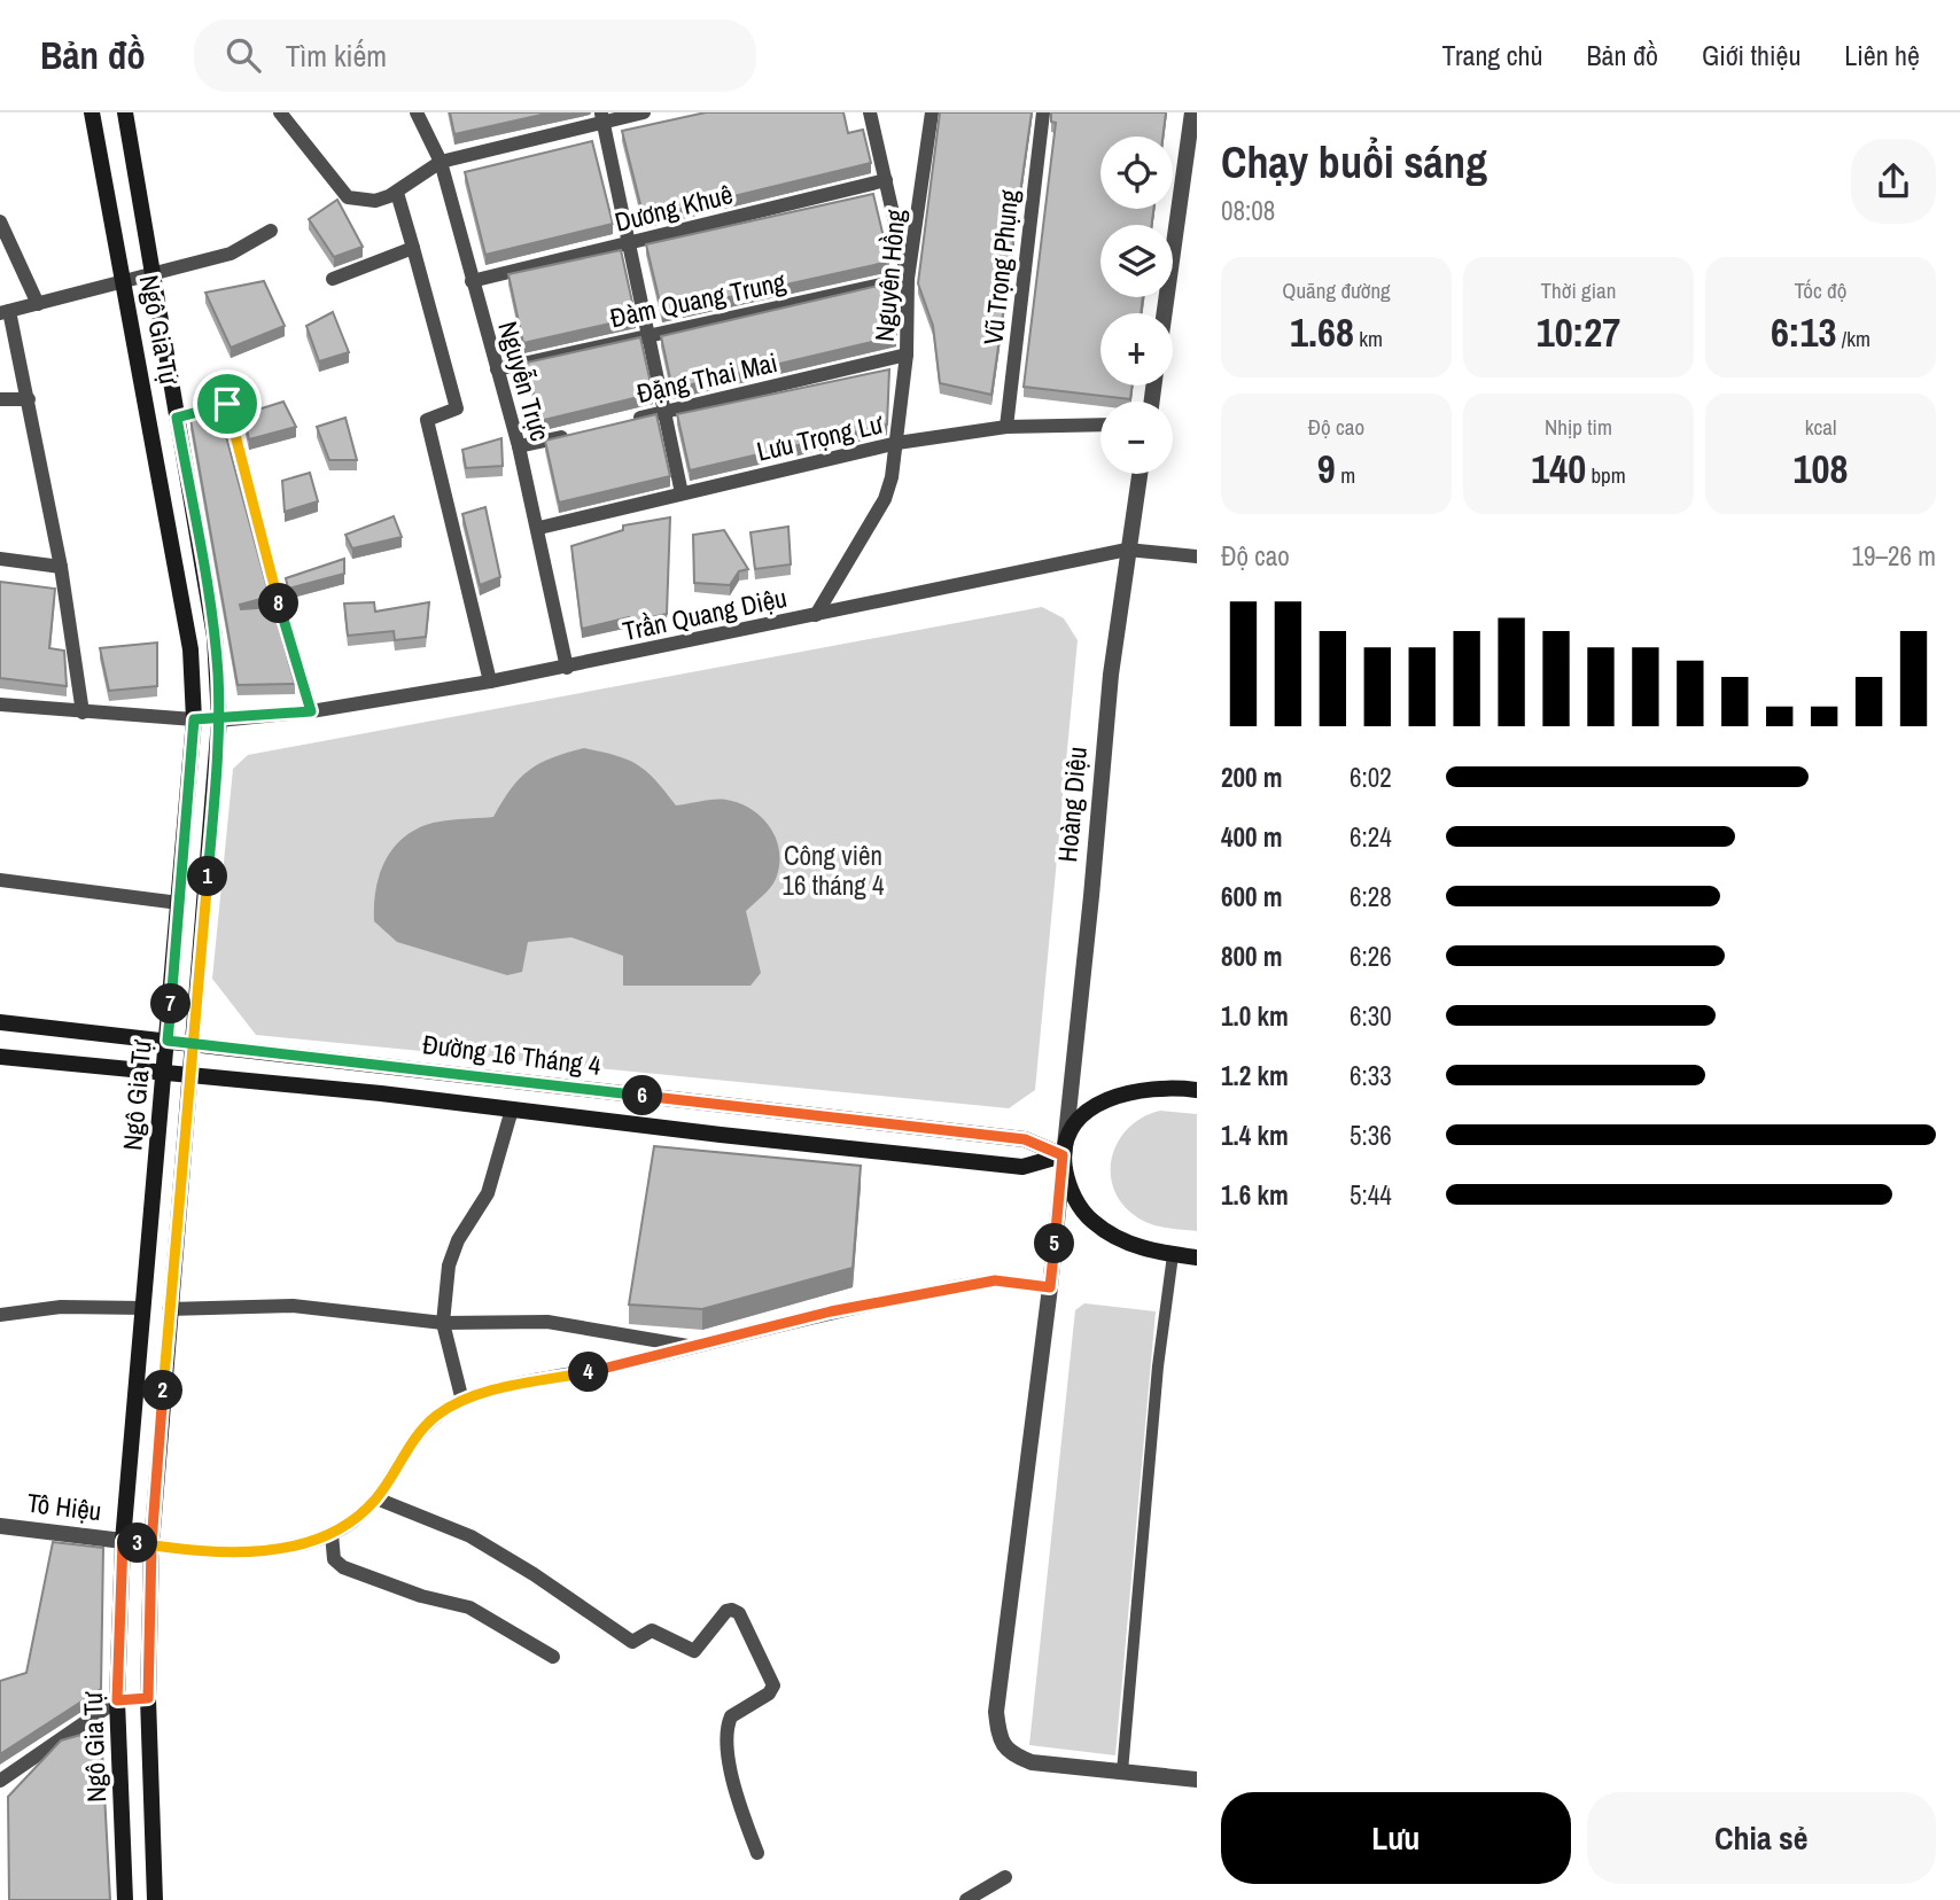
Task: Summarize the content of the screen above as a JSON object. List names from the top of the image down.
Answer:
{
  "streets": {
    "main road": ["Ngô Gia Tự", "Đường 16 Tháng 4"],
    "street": [
      "Dương Khuê",
      "Vũ Trọng Phụng",
      "Nguyên Hồng",
      "Đàm Quang Trung",
      "Đặng Thai Mai",
      "Nguyễn Trực",
      "Lưu Trọng Lư",
      "Trần Quang Diệu",
      "Hoàng Diệu",
      "Tô Hiệu"
    ]
  },
  "crossings": [
    ["Dương Khuê", "Nguyễn Trực"],
    ["Vũ Trọng Phụng", "Lưu Trọng Lư"],
    ["Nguyên Hồng", "Đàm Quang Trung"],
    ["Nguyên Hồng", "Đặng Thai Mai"],
    ["Nguyên Hồng", "Lưu Trọng Lư"],
    ["Nguyên Hồng", "Trần Quang Diệu"],
    ["Đàm Quang Trung", "Nguyễn Trực"],
    ["Ngô Gia Tự", "Trần Quang Diệu"],
    ["Ngô Gia Tự", "Đường 16 Tháng 4"],
    ["Ngô Gia Tự", "Tô Hiệu"],
    ["Nguyễn Trực", "Lưu Trọng Lư"],
    ["Nguyễn Trực", "Trần Quang Diệu"],
    ["Trần Quang Diệu", "Hoàng Diệu"],
    ["Hoàng Diệu", "Đường 16 Tháng 4"]
  ],
  "parks": ["Công viên 16 tháng 4"],
  "page": {
    "header": "Bản đồ",
    "search": "Tìm kiếm",
    "nav": [
      "Trang chủ",
      "Bản đồ",
      "Giới thiệu",
      "Liên hệ"
    ],
    "heading": ["Chạy buổi sáng", "08:08"],
    "map_buttons": ["+", "−"],
    "stats": [
      ["Quãng đường", "1.68 km"],
      ["Thời gian", "10:27"],
      ["Tốc độ", "6:13 /km"],
      ["Độ cao", "9 m"],
      ["Nhịp tim", "140 bpm"],
      ["kcal", "108"]
    ],
    "chart": ["Độ cao", "19–26 m"],
    "pins": [
      "8",
      "1",
      "7",
      "6",
      "5",
      "4",
      "2",
      "3"
    ],
    "list": [
      {
        "name": "200 m",
        "note": "6:02"
      },
      {
        "name": "400 m",
        "note": "6:24"
      },
      {
        "name": "600 m",
        "note": "6:28"
      },
      {
        "name": "800 m",
        "note": "6:26"
      },
      {
        "name": "1.0 km",
        "note": "6:30"
      },
      {
        "name": "1.2 km",
        "note": "6:33"
      },
      {
        "name": "1.4 km",
        "note": "5:36"
      },
      {
        "name": "1.6 km",
        "note": "5:44"
      }
    ],
    "buttons": ["Lưu", "Chia sẻ"]
  }
}
